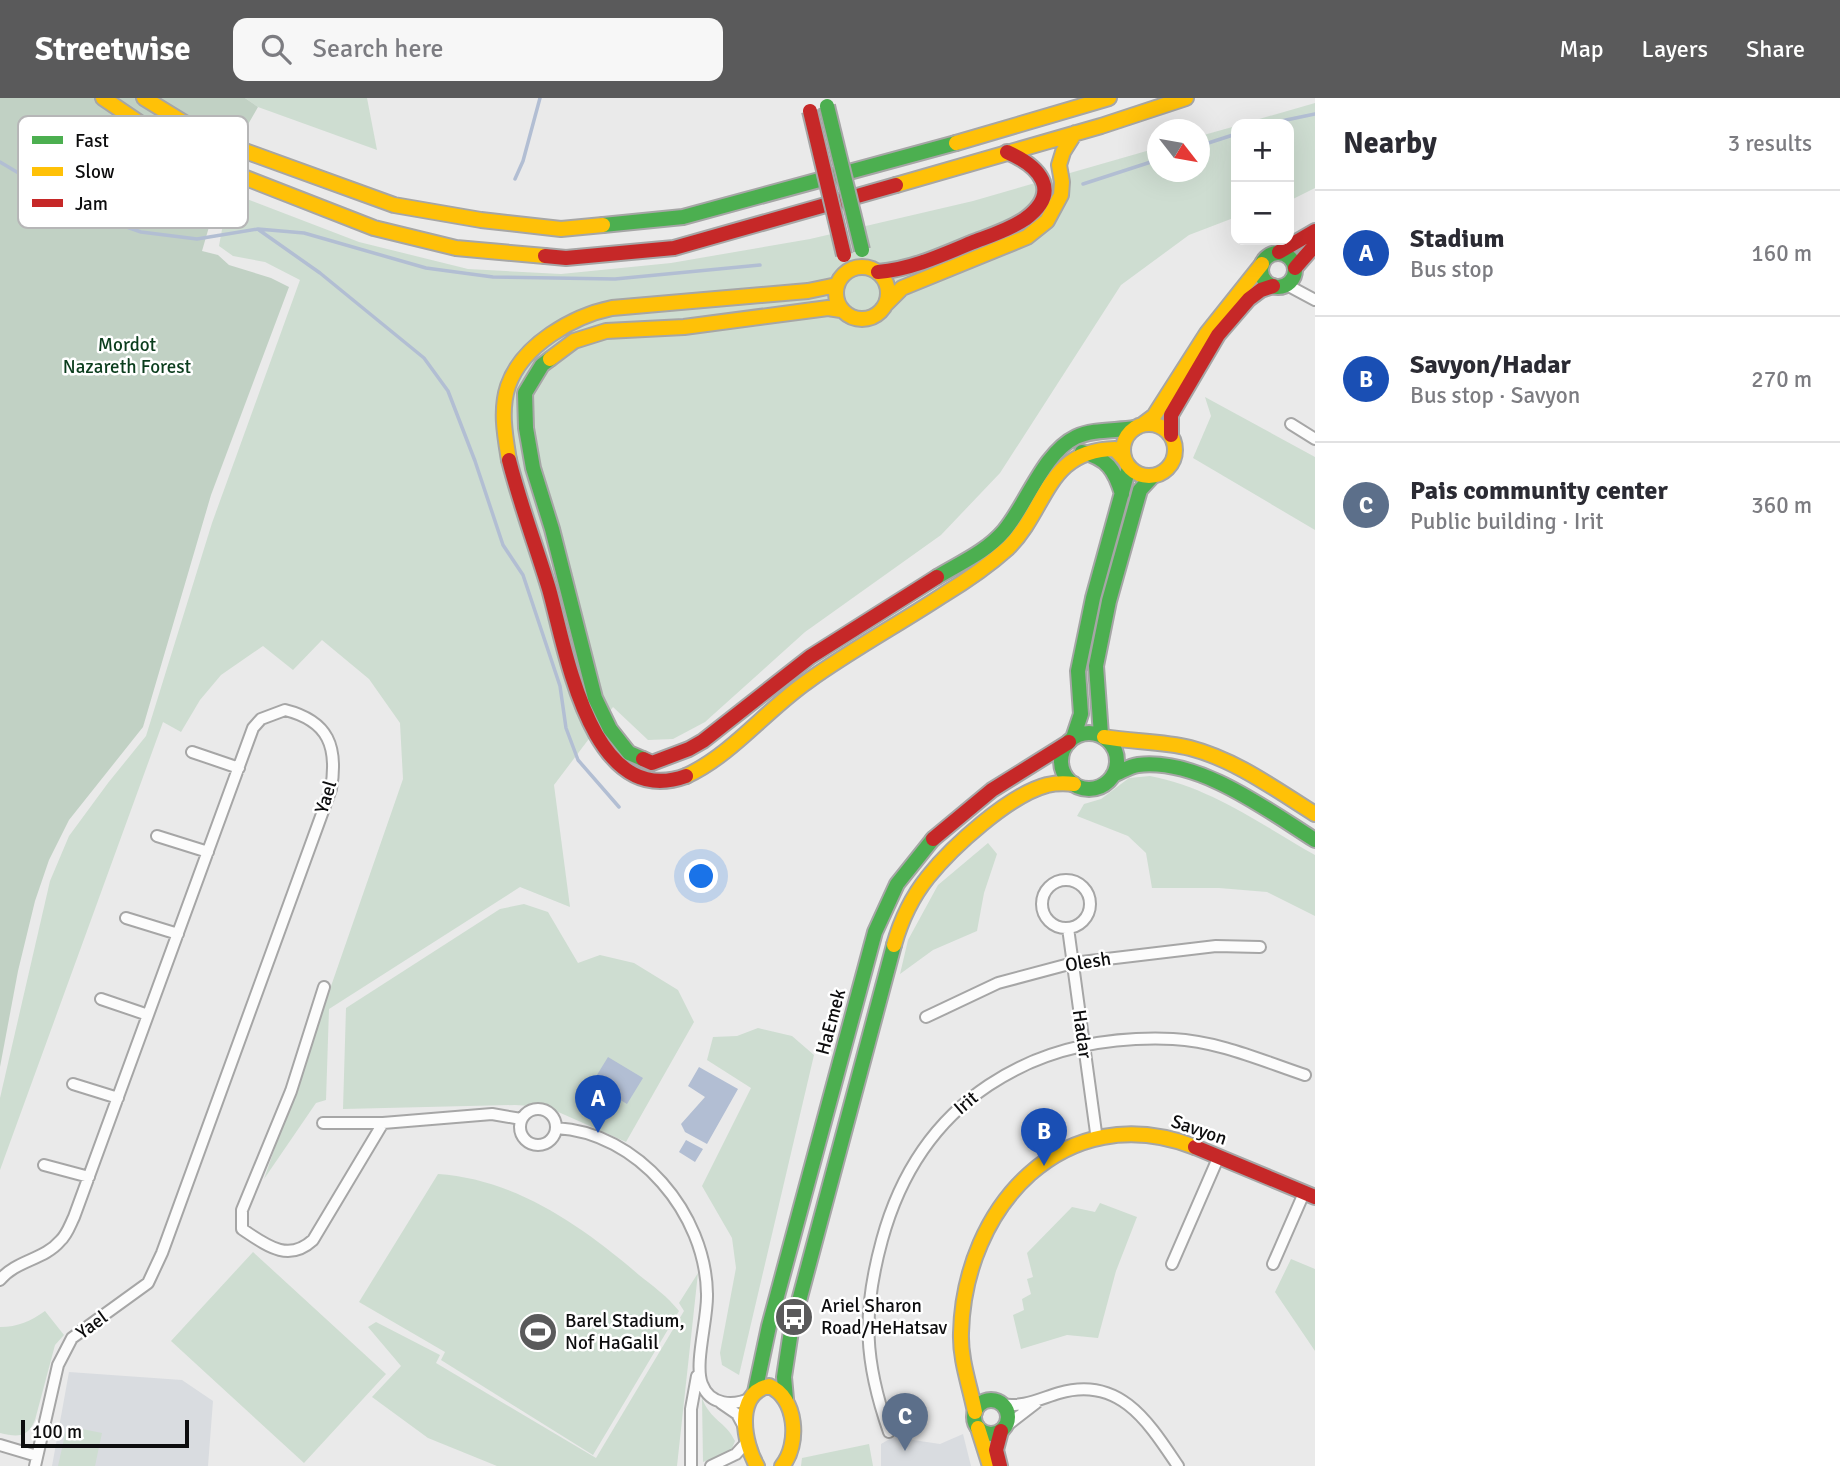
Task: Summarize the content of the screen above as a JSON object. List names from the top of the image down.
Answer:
{
  "streets": {
    "main road": ["HaEmek", "Savyon"],
    "street": [
      "Yael",
      "Olesh",
      "Hadar",
      "Irit"
    ]
  },
  "crossings": [
    ["Olesh", "Hadar"],
    ["Hadar", "Irit"],
    ["Hadar", "Savyon"]
  ],
  "parks": ["Mordot Nazareth Forest"],
  "places": {
    "bus stop": ["Ariel Sharon Road/HeHatsav"],
    "sports": ["Barel Stadium, Nof HaGalil"]
  },
  "legend": ["Fast", "Slow", "Jam"],
  "scale_bar": "100 m",
  "north": "bottom right",
  "page": {
    "header": "Streetwise",
    "search": "Search here",
    "nav": ["Map", "Layers", "Share"],
    "heading": ["Nearby", "3 results"],
    "map_buttons": ["+", "−"],
    "list": [
      {
        "mark": "A",
        "name": "Stadium",
        "note": "Bus stop",
        "value": "160 m"
      },
      {
        "mark": "B",
        "name": "Savyon/Hadar",
        "note": "Bus stop · Savyon",
        "value": "270 m"
      },
      {
        "mark": "C",
        "name": "Pais community center",
        "note": "Public building · Irit",
        "value": "360 m"
      }
    ],
    "pins": ["A", "B", "C"],
    "scale": "100 m"
  }
}
